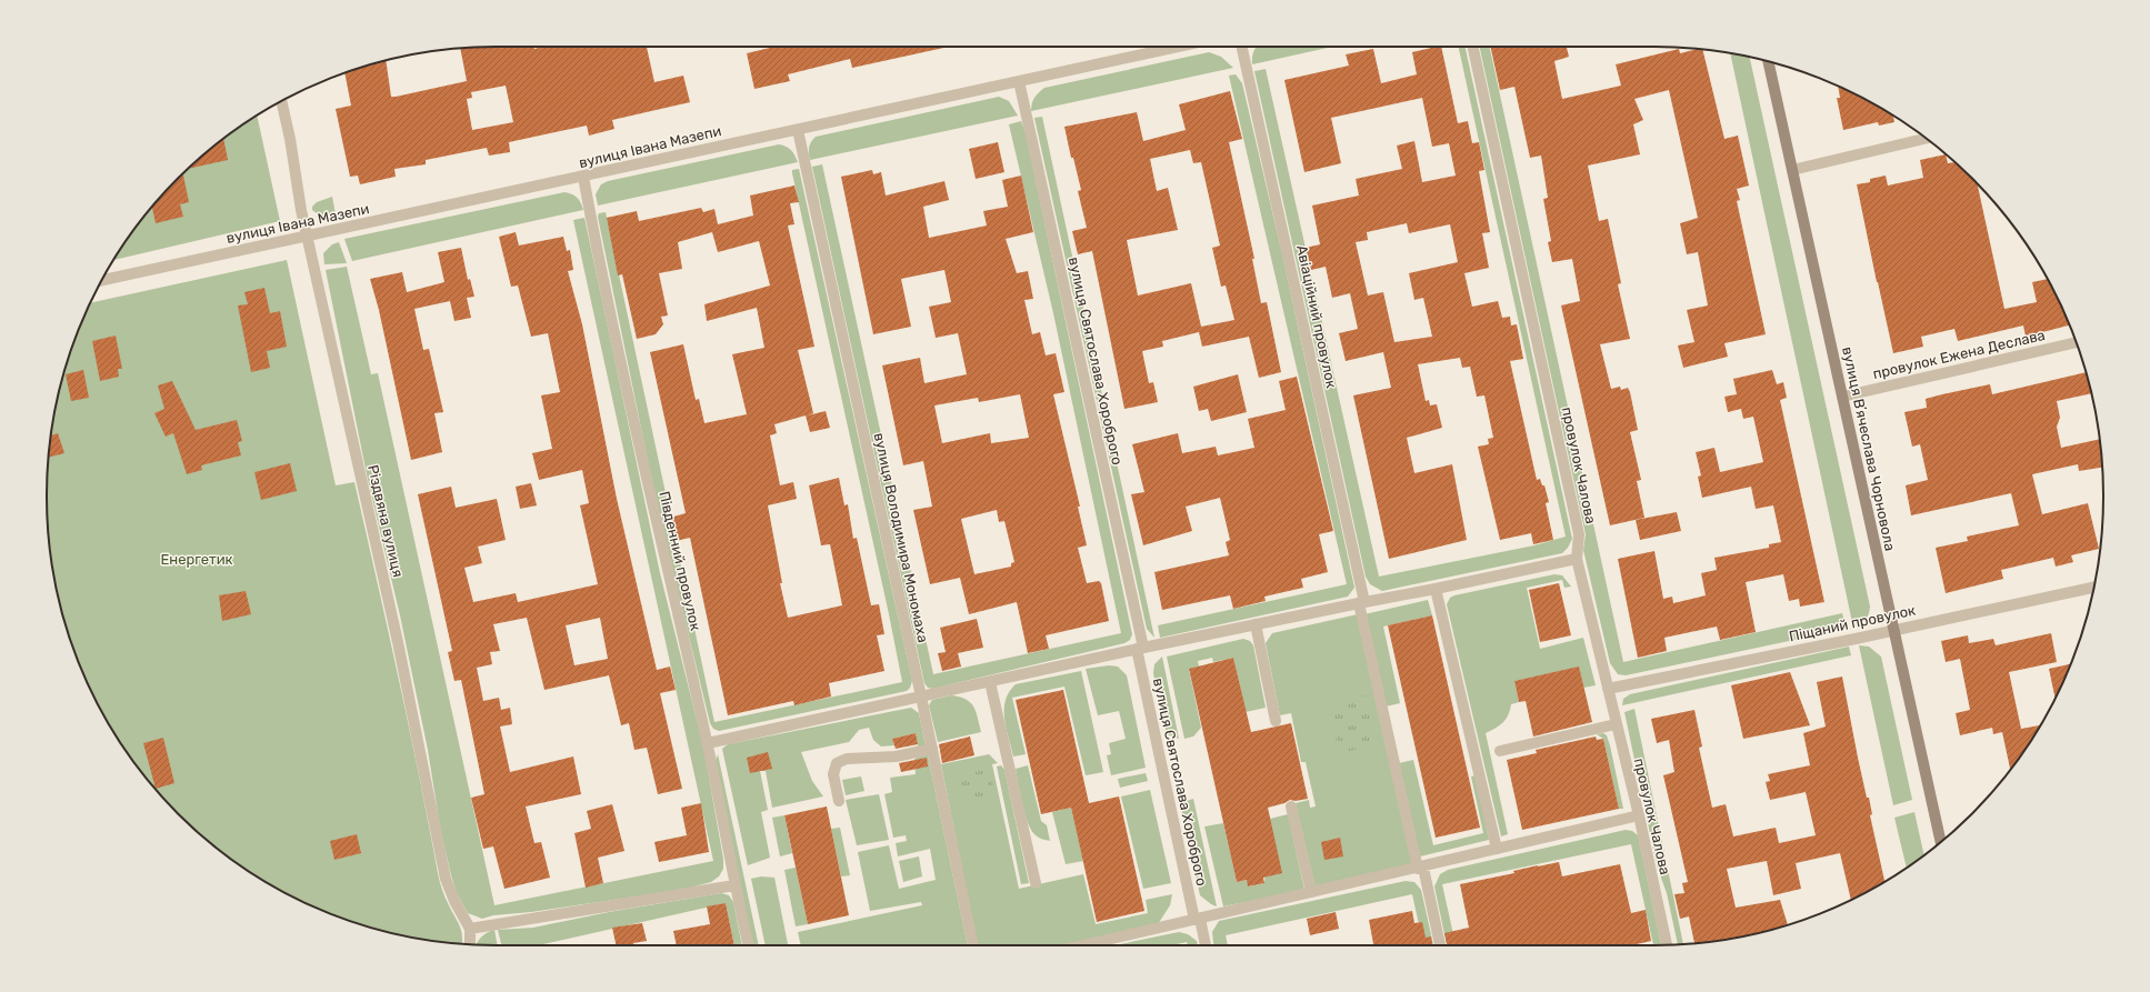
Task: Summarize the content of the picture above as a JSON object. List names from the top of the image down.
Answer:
{
  "streets": {
    "main road": ["вулиця Вʼячеслава Чорновола"],
    "street": [
      "вулиця Івана Мазепи",
      "Авіаційний провулок",
      "провулок Ежена Деслава",
      "вулиця Святослава Хороброго",
      "провулок Чалова",
      "Різдвяна вулиця",
      "вулиця Володимира Мономаха",
      "Південний провулок",
      "Піщаний провулок"
    ]
  },
  "crossings": [
    ["вулиця Івана Мазепи", "вулиця Святослава Хороброго"],
    ["вулиця Івана Мазепи", "Різдвяна вулиця"],
    ["вулиця Івана Мазепи", "вулиця Володимира Мономаха"],
    ["вулиця Івана Мазепи", "Південний провулок"],
    ["провулок Ежена Деслава", "вулиця Вʼячеслава Чорновола"],
    ["вулиця Вʼячеслава Чорновола", "Піщаний провулок"],
    ["провулок Чалова", "Піщаний провулок"]
  ],
  "parks": ["Енергетик"]
}
